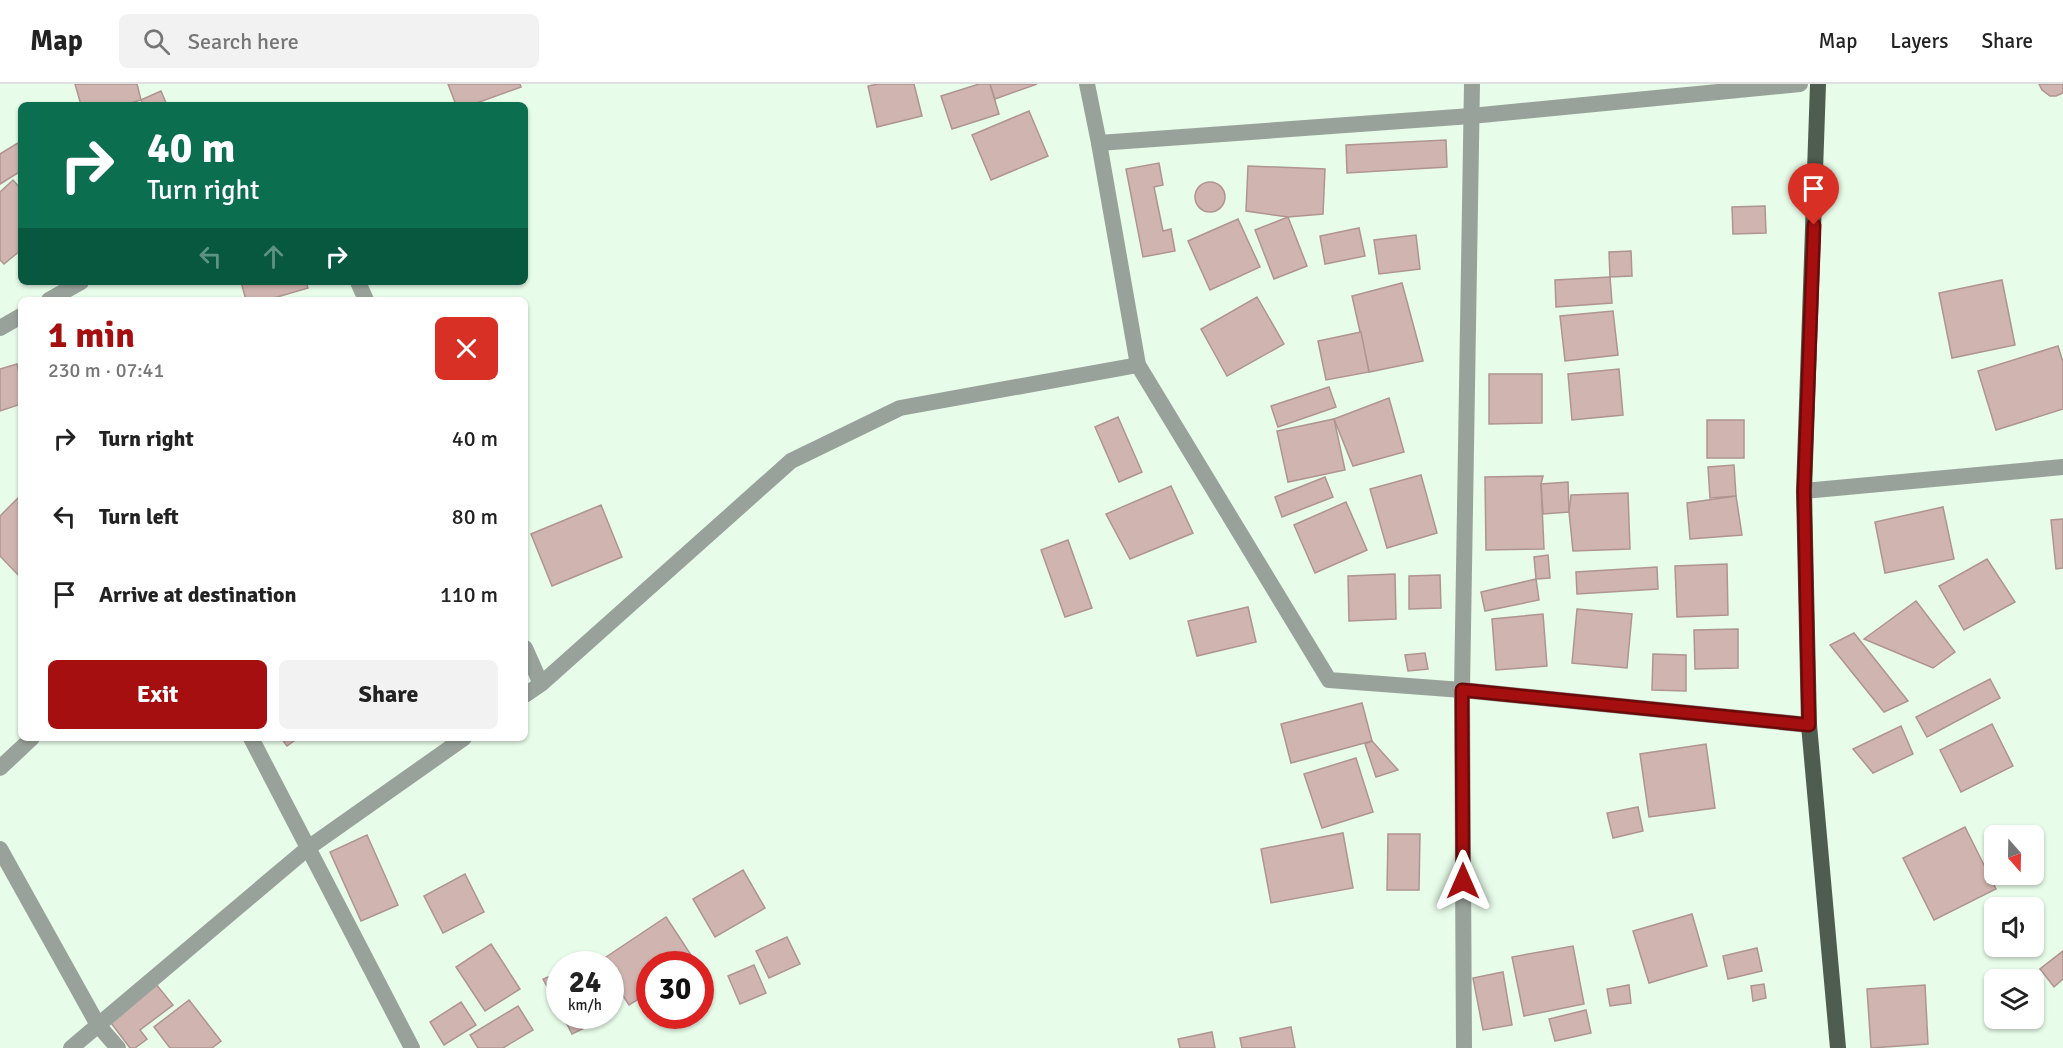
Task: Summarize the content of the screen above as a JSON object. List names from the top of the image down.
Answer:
{
  "north": "bottom",
  "page": {
    "header": "Map",
    "search": "Search here",
    "nav": ["Map", "Layers", "Share"],
    "turn": ["40 m", "Turn right"],
    "heading": ["1 min", "230 m · 07:41"],
    "list": [
      {
        "name": "Turn right",
        "value": "40 m"
      },
      {
        "name": "Turn left",
        "value": "80 m"
      },
      {
        "name": "Arrive at destination",
        "value": "110 m"
      }
    ],
    "buttons": ["Exit", "Share"],
    "speed": "24 km/h",
    "limit": "30"
  }
}
